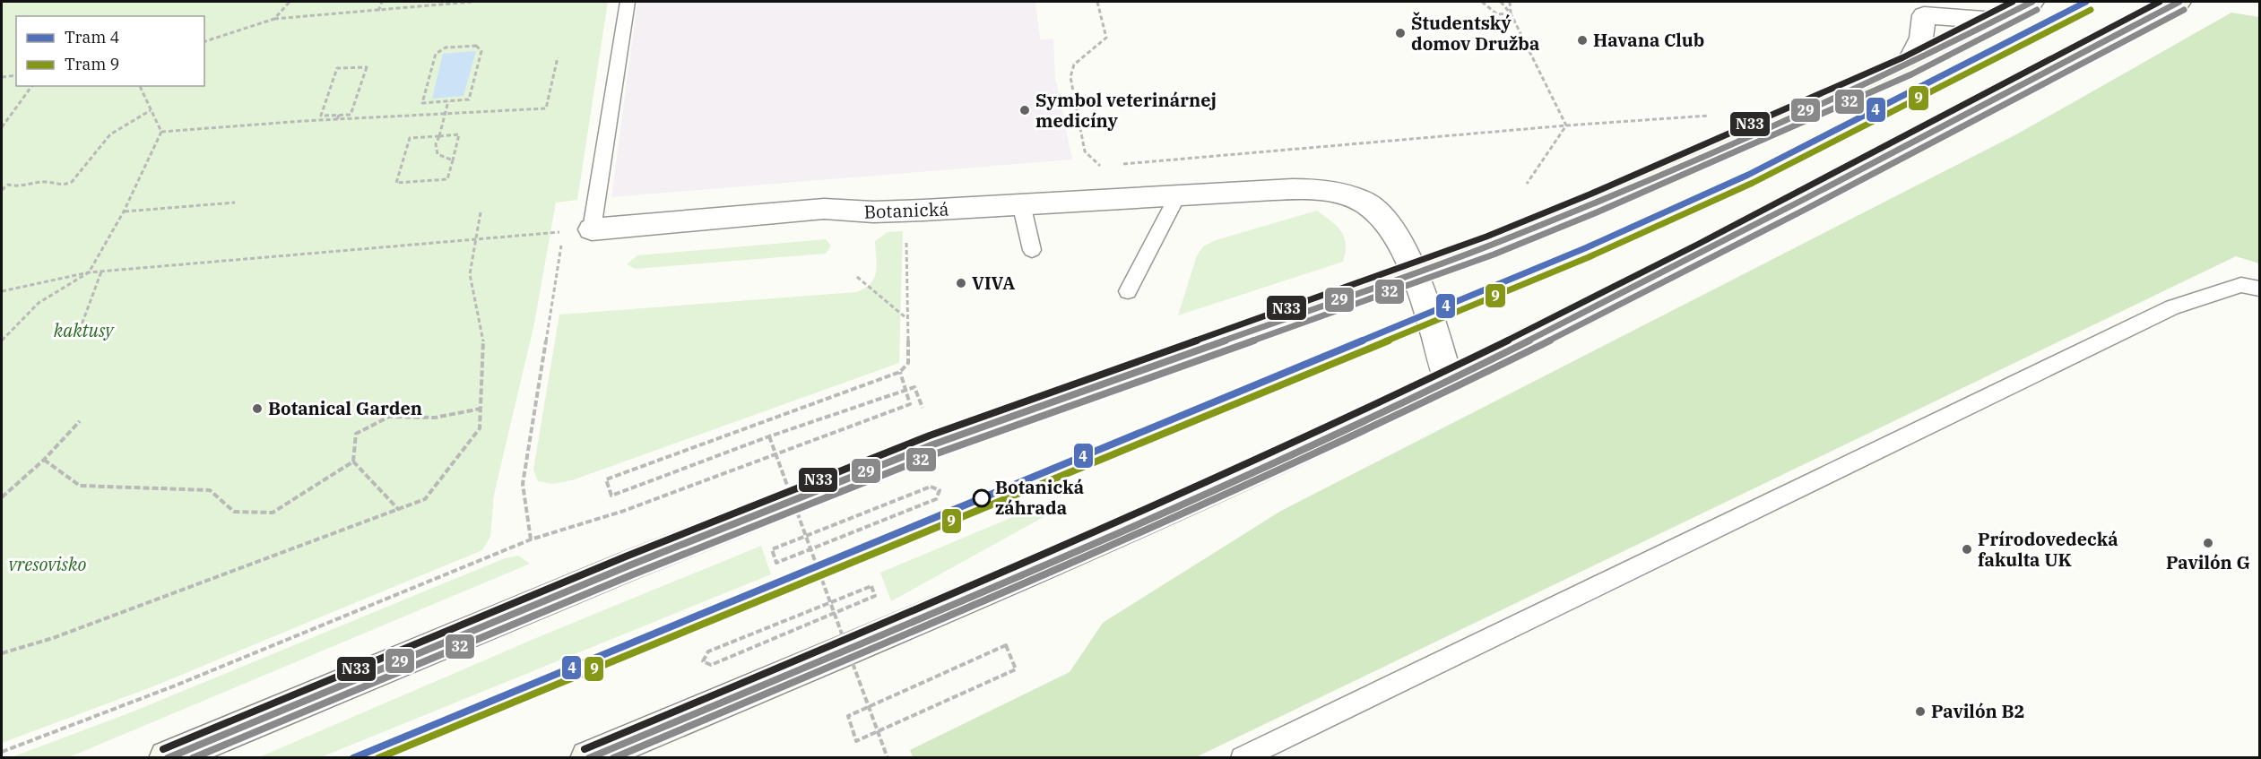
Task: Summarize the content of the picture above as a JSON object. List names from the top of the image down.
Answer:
{
  "streets": {
    "street": ["Botanická"]
  },
  "parks": ["kaktusy", "vresovisko"],
  "places": [
    "Študentský domov Družba",
    "Havana Club",
    "Symbol veterinárnej medicíny",
    "VIVA",
    "Botanical Garden",
    "Botanická záhrada",
    "Pavilón G",
    "Prírodovedecká fakulta UK",
    "Pavilón B2"
  ],
  "lines": [
    "tram line 4",
    "transit line 29",
    "transit line N33",
    "tram line 9",
    "transit line 32"
  ],
  "legend": ["Tram 4", "Tram 9"]
}
